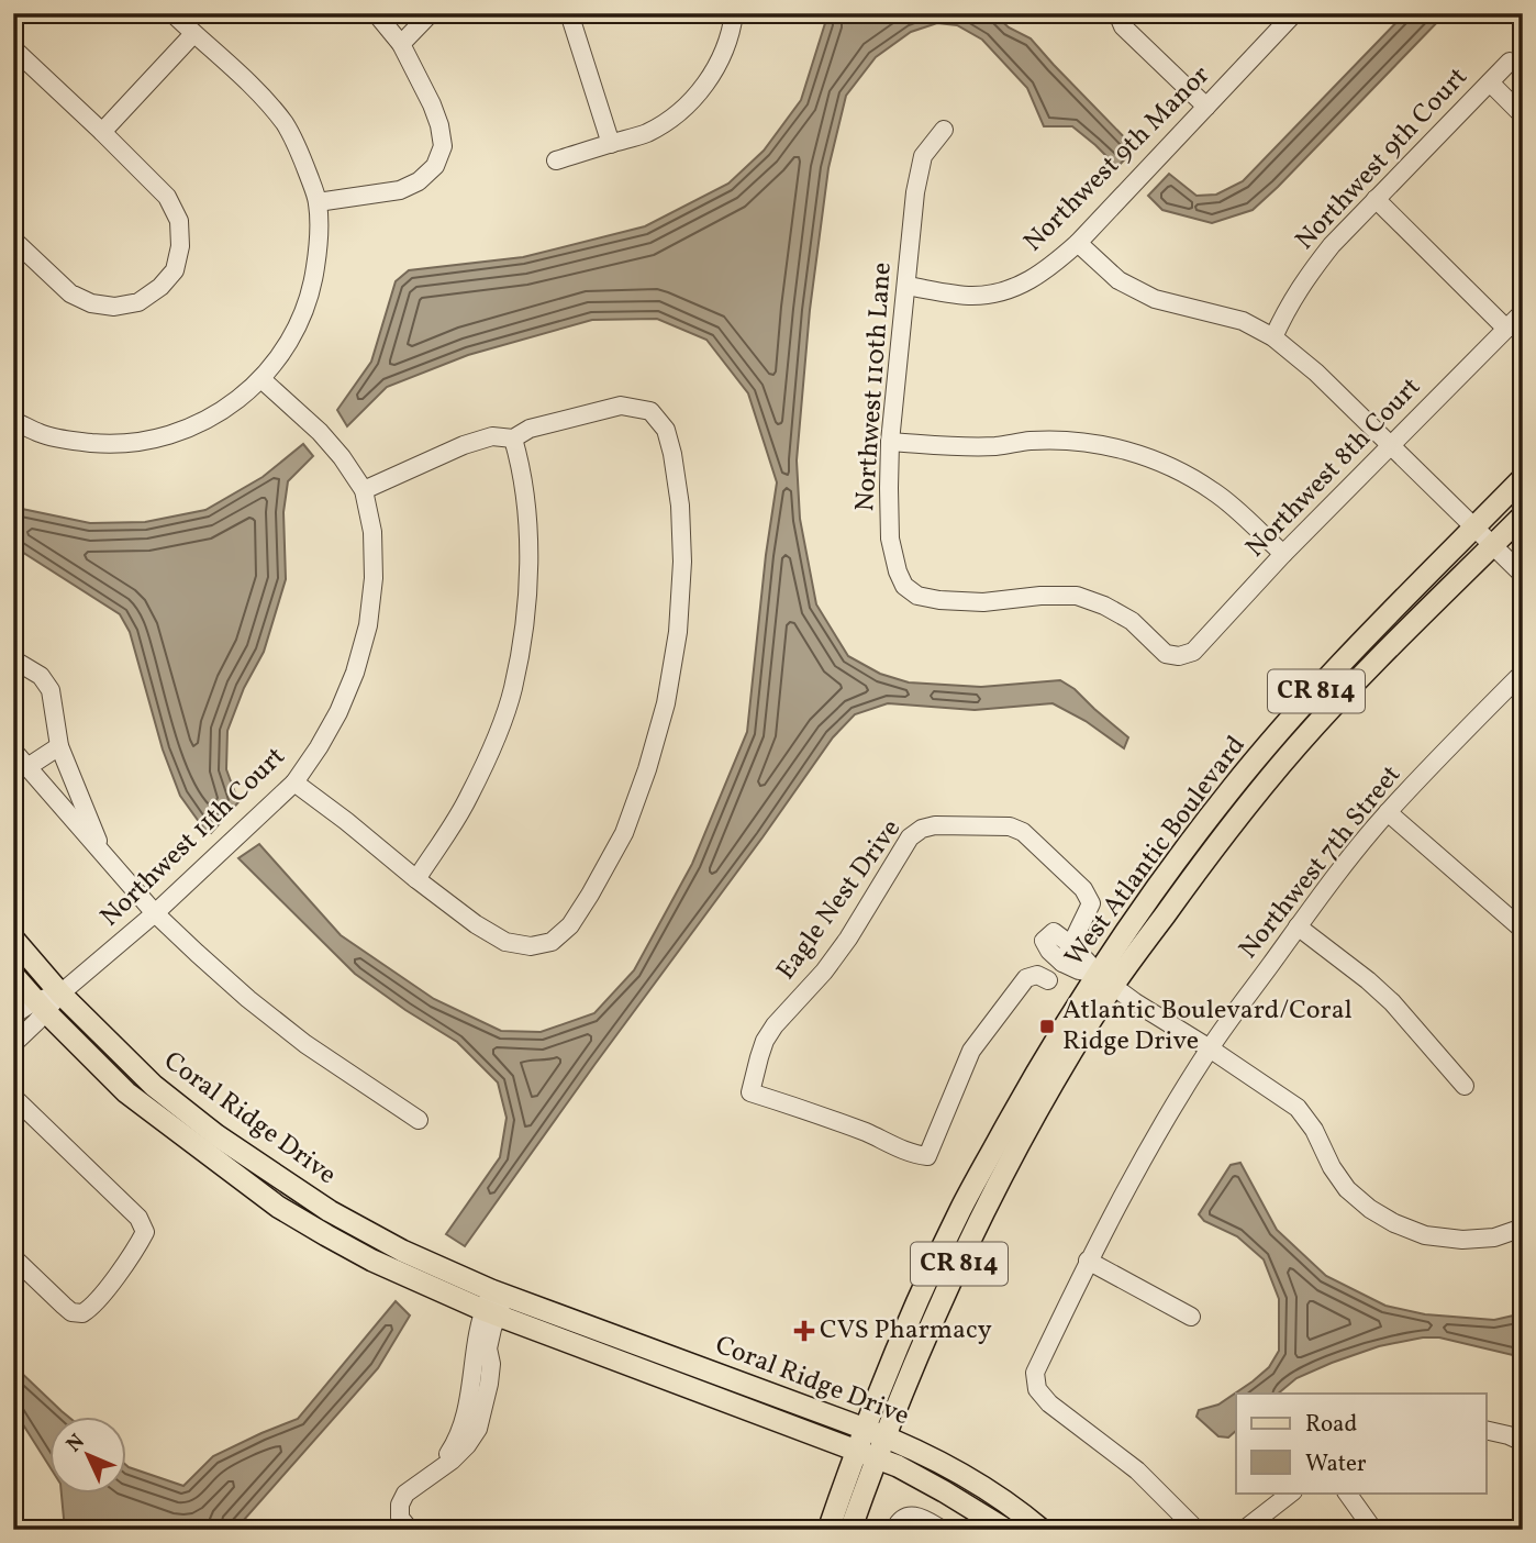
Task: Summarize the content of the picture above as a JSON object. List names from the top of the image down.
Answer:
{
  "streets": {
    "main road": ["CR 814", "West Atlantic Boulevard", "Coral Ridge Drive"],
    "street": [
      "Northwest 9th Manor",
      "Northwest 9th Court",
      "Northwest 110th Lane",
      "Northwest 8th Court",
      "Northwest 11th Court",
      "Northwest 7th Street",
      "Eagle Nest Drive"
    ]
  },
  "crossings": [
    ["Northwest 9th Manor", "Northwest 110th Lane"],
    ["Northwest 110th Lane", "Northwest 8th Court"],
    ["Northwest 11th Court", "Coral Ridge Drive"],
    ["West Atlantic Boulevard", "Coral Ridge Drive"]
  ],
  "places": {
    "transit": ["Atlantic Boulevard/Coral Ridge Drive"],
    "health": ["CVS Pharmacy"]
  },
  "legend": ["Road", "Water"],
  "north": "top left"
}
